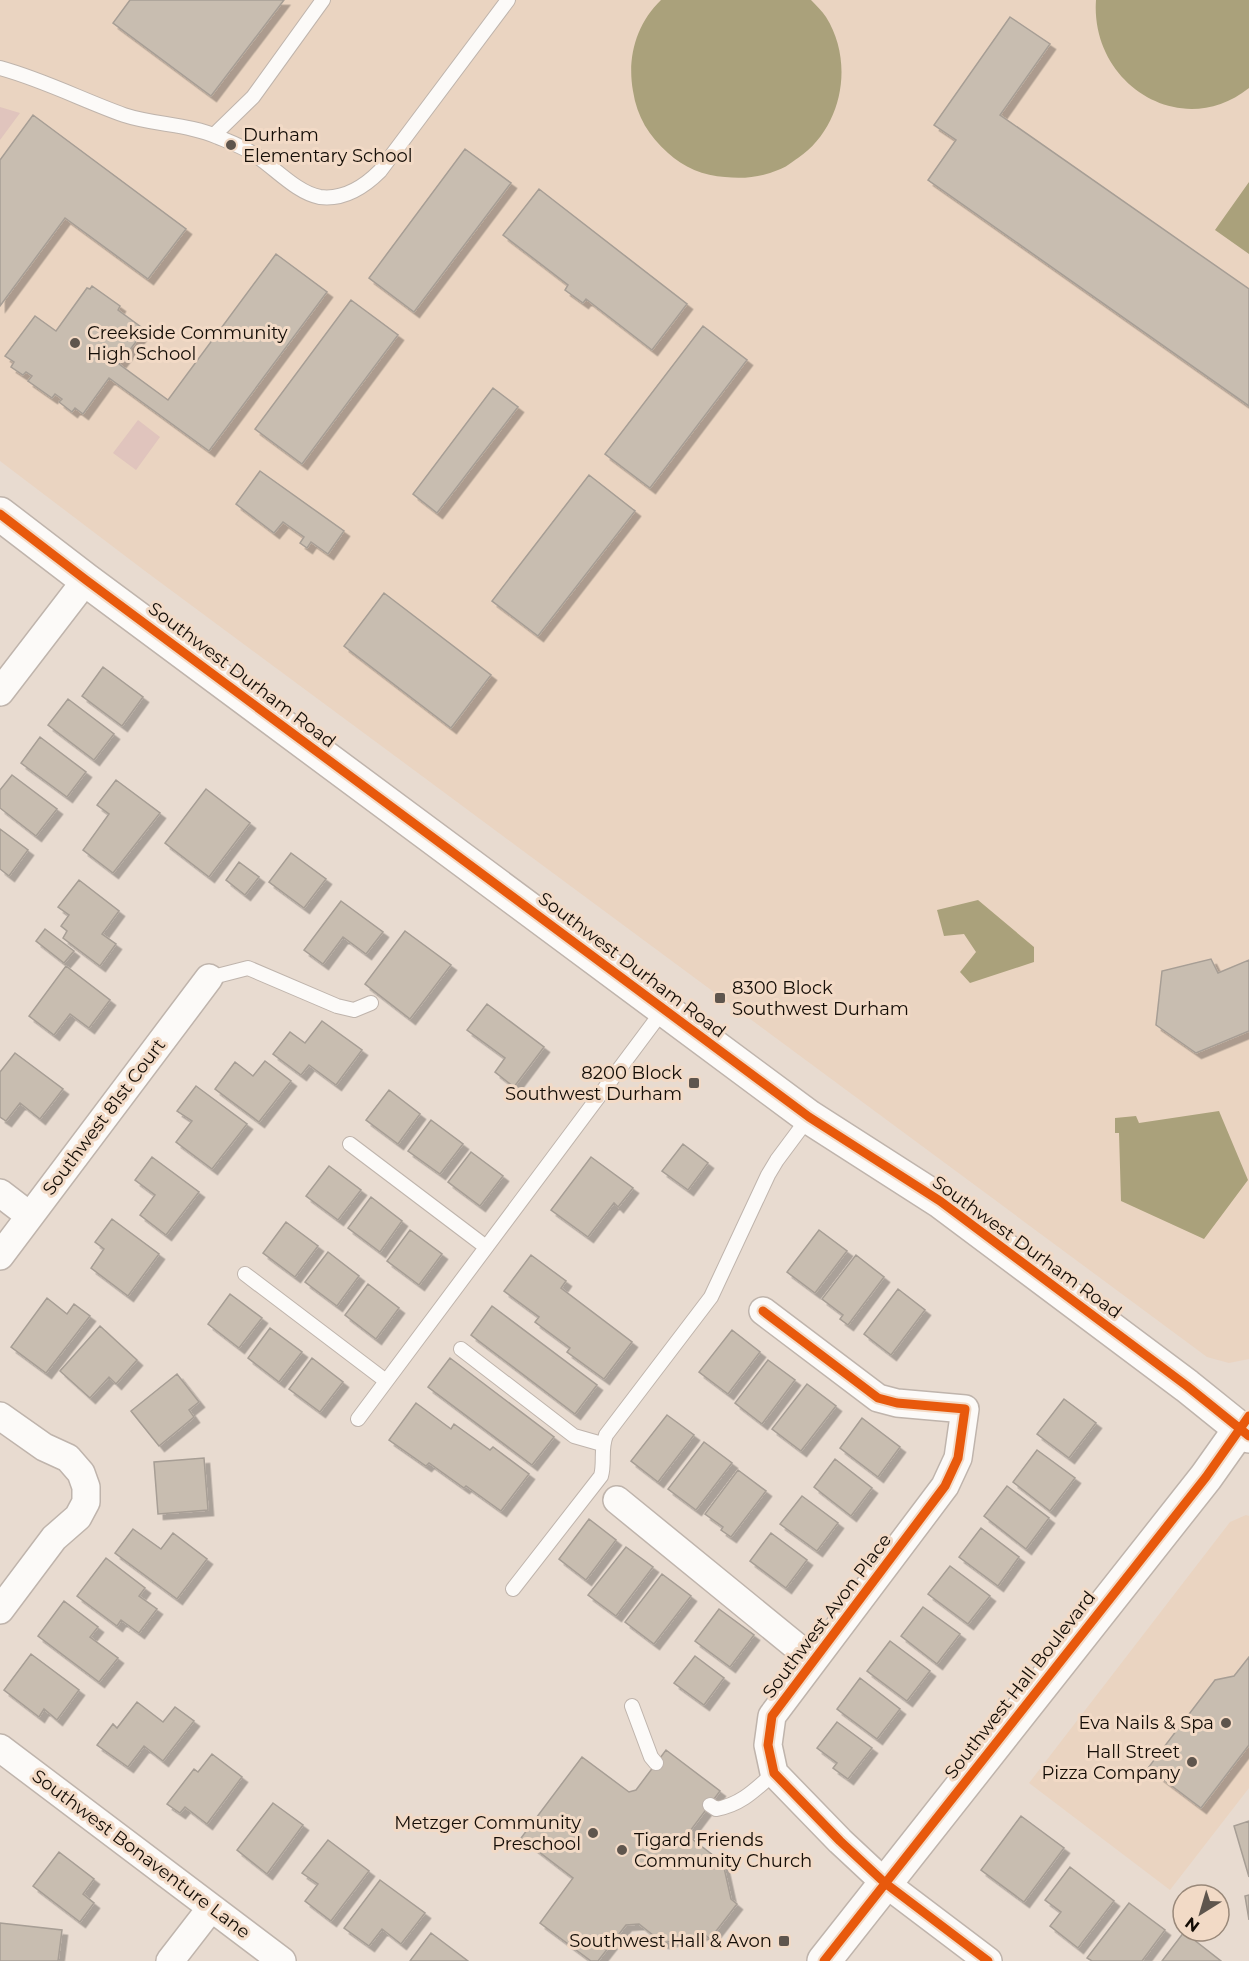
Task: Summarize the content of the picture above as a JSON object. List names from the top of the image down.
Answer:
{
  "streets": {
    "main road": ["Southwest Durham Road", "Southwest Hall Boulevard"],
    "street": ["Southwest 81st Court", "Southwest Avon Place", "Southwest Bonaventure Lane"]
  },
  "crossings": [
    ["Southwest Durham Road", "Southwest Hall Boulevard"]
  ],
  "places": {
    "other": [
      "Durham Elementary School",
      "Creekside Community High School",
      "Eva Nails & Spa",
      "Hall Street Pizza Company",
      "Metzger Community Preschool",
      "Tigard Friends Community Church"
    ],
    "transit": ["8300 Block Southwest Durham", "8200 Block Southwest Durham", "Southwest Hall & Avon"]
  },
  "north": "bottom left"
}
